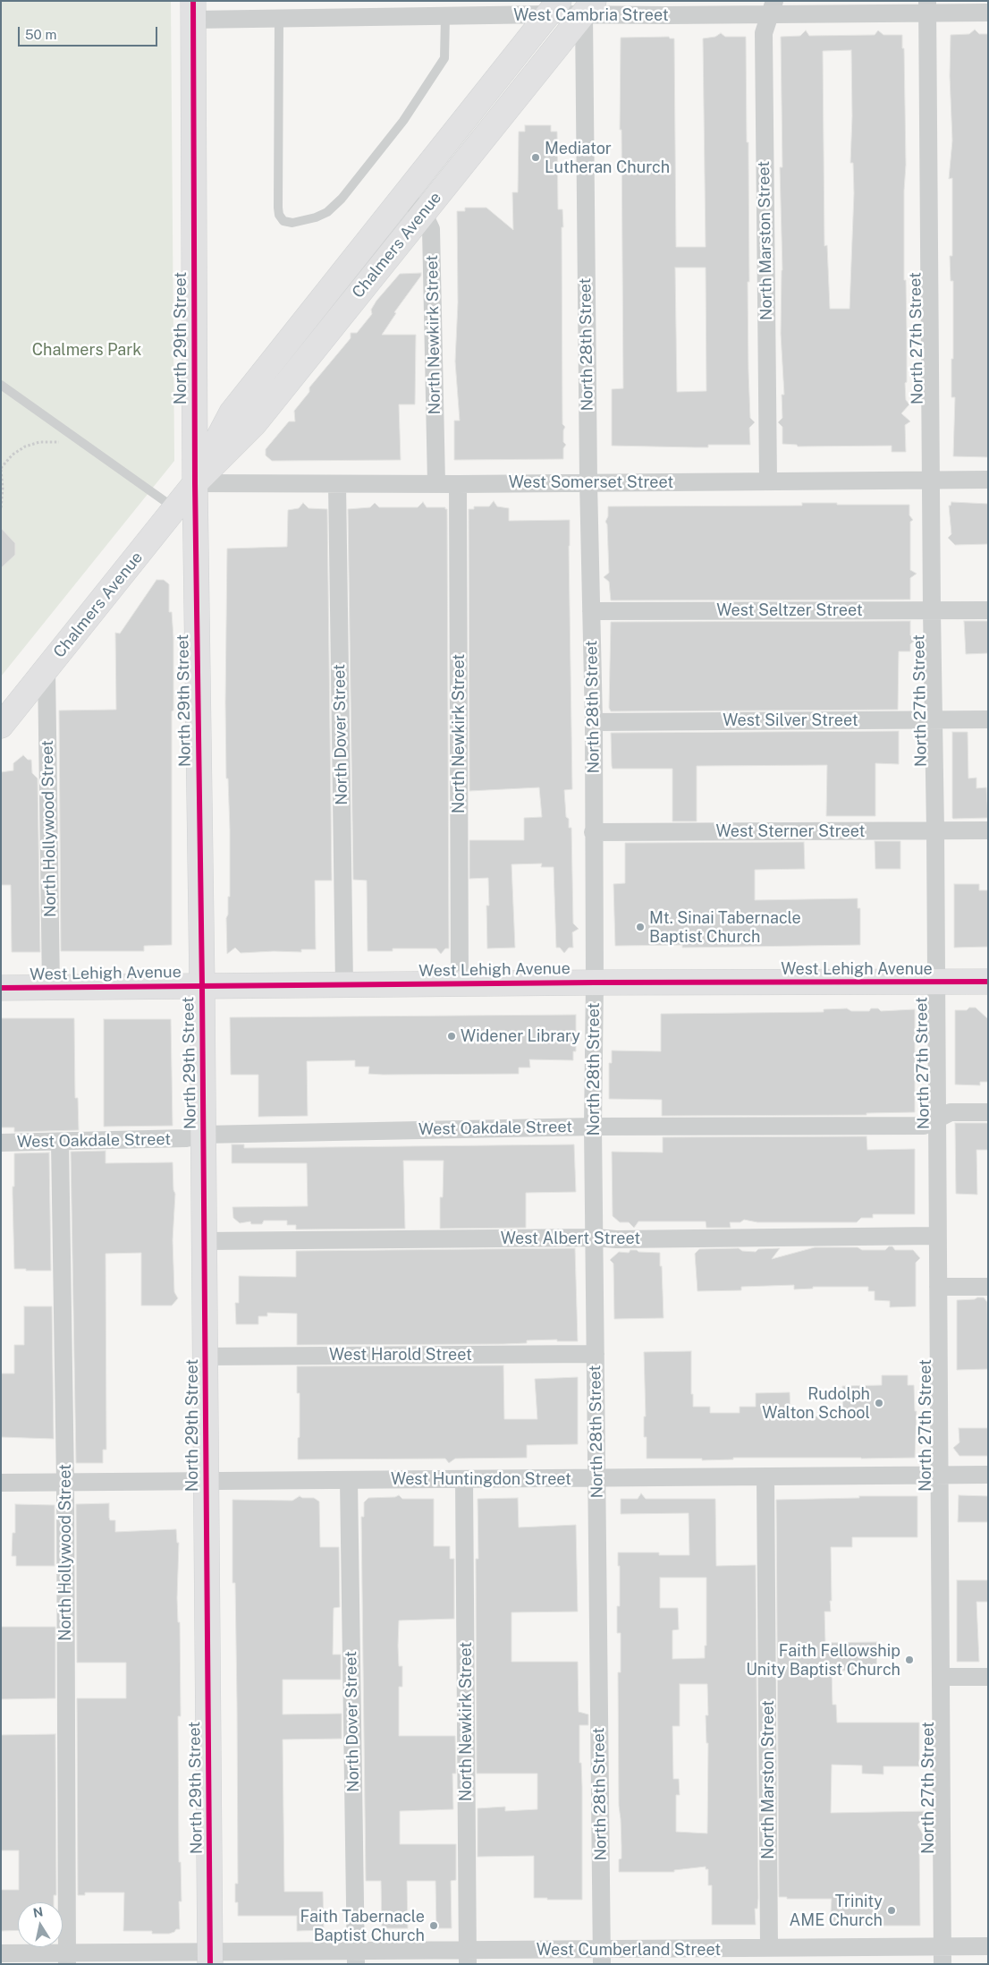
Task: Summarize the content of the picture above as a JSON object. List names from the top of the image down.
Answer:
{
  "streets": {
    "street": [
      "West Cambria Street",
      "North Marston Street",
      "Chalmers Avenue",
      "North Newkirk Street",
      "North 29th Street",
      "North 27th Street",
      "North 28th Street",
      "West Somerset Street",
      "West Seltzer Street",
      "West Silver Street",
      "North Dover Street",
      "North Hollywood Street",
      "West Sterner Street",
      "West Lehigh Avenue",
      "West Oakdale Street",
      "West Albert Street",
      "West Harold Street",
      "West Huntingdon Street",
      "West Cumberland Street"
    ]
  },
  "crossings": [
    ["West Cambria Street", "North Marston Street"],
    ["West Cambria Street", "Chalmers Avenue"],
    ["West Cambria Street", "North 29th Street"],
    ["West Cambria Street", "North 27th Street"],
    ["West Cambria Street", "North 28th Street"],
    ["North Marston Street", "West Somerset Street"],
    ["North Marston Street", "West Huntingdon Street"],
    ["North Marston Street", "West Cumberland Street"],
    ["Chalmers Avenue", "North Newkirk Street"],
    ["Chalmers Avenue", "North 29th Street"],
    ["Chalmers Avenue", "North 28th Street"],
    ["Chalmers Avenue", "West Somerset Street"],
    ["Chalmers Avenue", "North Hollywood Street"],
    ["North Newkirk Street", "West Somerset Street"],
    ["North Newkirk Street", "West Lehigh Avenue"],
    ["North Newkirk Street", "West Huntingdon Street"],
    ["North Newkirk Street", "West Cumberland Street"],
    ["North 29th Street", "West Somerset Street"],
    ["North 29th Street", "West Lehigh Avenue"],
    ["North 29th Street", "West Oakdale Street"],
    ["North 29th Street", "West Albert Street"],
    ["North 29th Street", "West Harold Street"],
    ["North 29th Street", "West Huntingdon Street"],
    ["North 29th Street", "West Cumberland Street"],
    ["North 27th Street", "West Somerset Street"],
    ["North 27th Street", "West Seltzer Street"],
    ["North 27th Street", "West Silver Street"],
    ["North 27th Street", "West Sterner Street"],
    ["North 27th Street", "West Lehigh Avenue"],
    ["North 27th Street", "West Oakdale Street"],
    ["North 27th Street", "West Albert Street"],
    ["North 27th Street", "West Huntingdon Street"],
    ["North 27th Street", "West Cumberland Street"],
    ["North 28th Street", "West Somerset Street"],
    ["North 28th Street", "West Seltzer Street"],
    ["North 28th Street", "West Silver Street"],
    ["North 28th Street", "West Sterner Street"],
    ["North 28th Street", "West Lehigh Avenue"],
    ["North 28th Street", "West Oakdale Street"],
    ["North 28th Street", "West Albert Street"],
    ["North 28th Street", "West Harold Street"],
    ["North 28th Street", "West Huntingdon Street"],
    ["North 28th Street", "West Cumberland Street"],
    ["West Somerset Street", "North Dover Street"],
    ["North Dover Street", "West Lehigh Avenue"],
    ["North Dover Street", "West Huntingdon Street"],
    ["North Dover Street", "West Cumberland Street"],
    ["North Hollywood Street", "West Lehigh Avenue"],
    ["North Hollywood Street", "West Oakdale Street"],
    ["North Hollywood Street", "West Huntingdon Street"],
    ["North Hollywood Street", "West Cumberland Street"]
  ],
  "parks": ["Chalmers Park"],
  "places": [
    "Mediator Lutheran Church",
    "Mt. Sinai Tabernacle Baptist Church",
    "Widener Library",
    "Rudolph Walton School",
    "Faith Fellowship Unity Baptist Church",
    "Trinity AME Church",
    "Faith Tabernacle Baptist Church"
  ],
  "scale_bar": "50 m",
  "north": "top"
}
